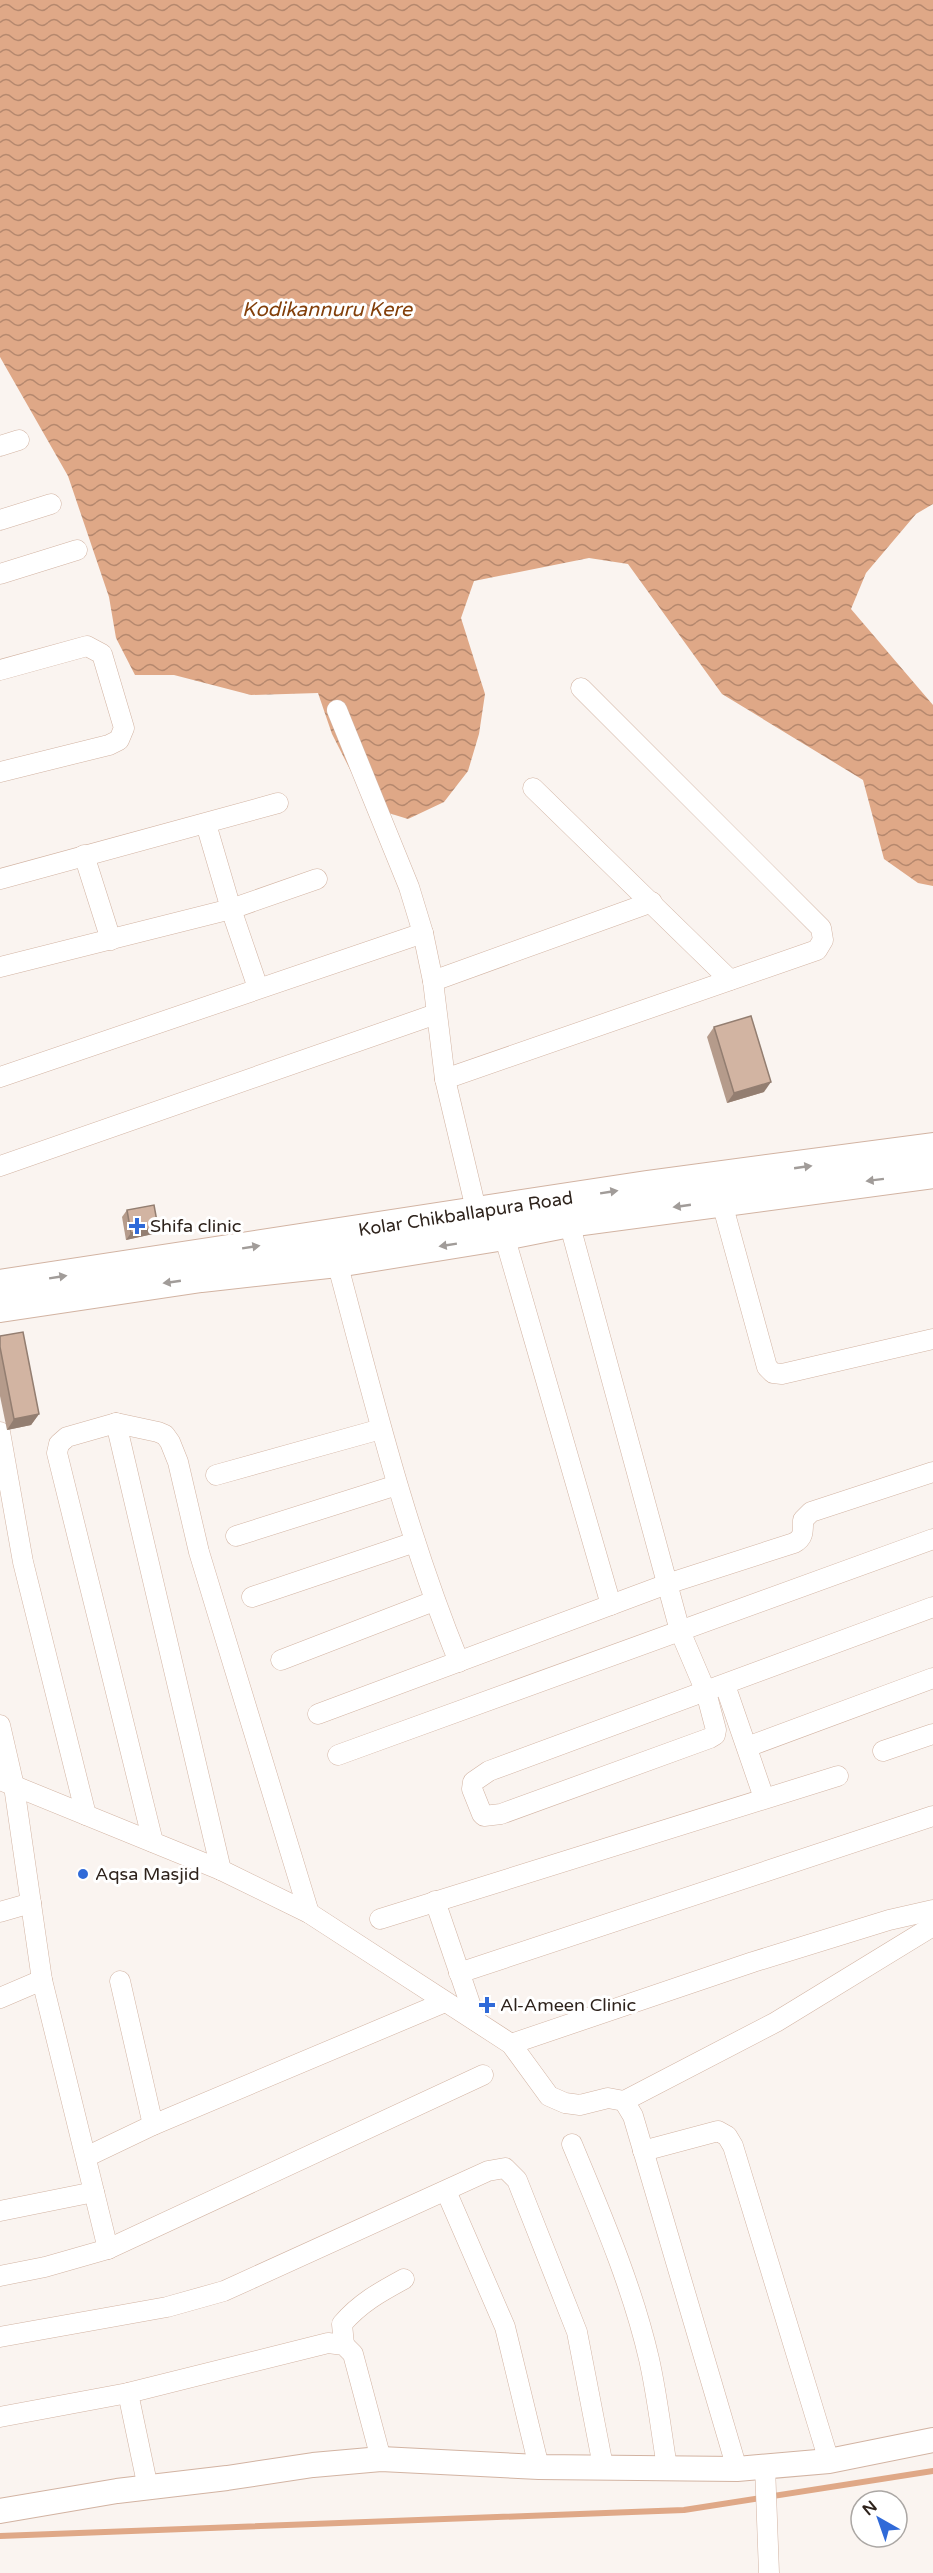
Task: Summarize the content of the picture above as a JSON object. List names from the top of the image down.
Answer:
{
  "streets": {
    "main road": ["Kolar Chikballapura Road"]
  },
  "water": ["Kodikannuru Kere"],
  "places": {
    "health": ["Shifa clinic", "Al-Ameen Clinic"],
    "other": ["Aqsa Masjid"]
  },
  "north": "top left"
}
